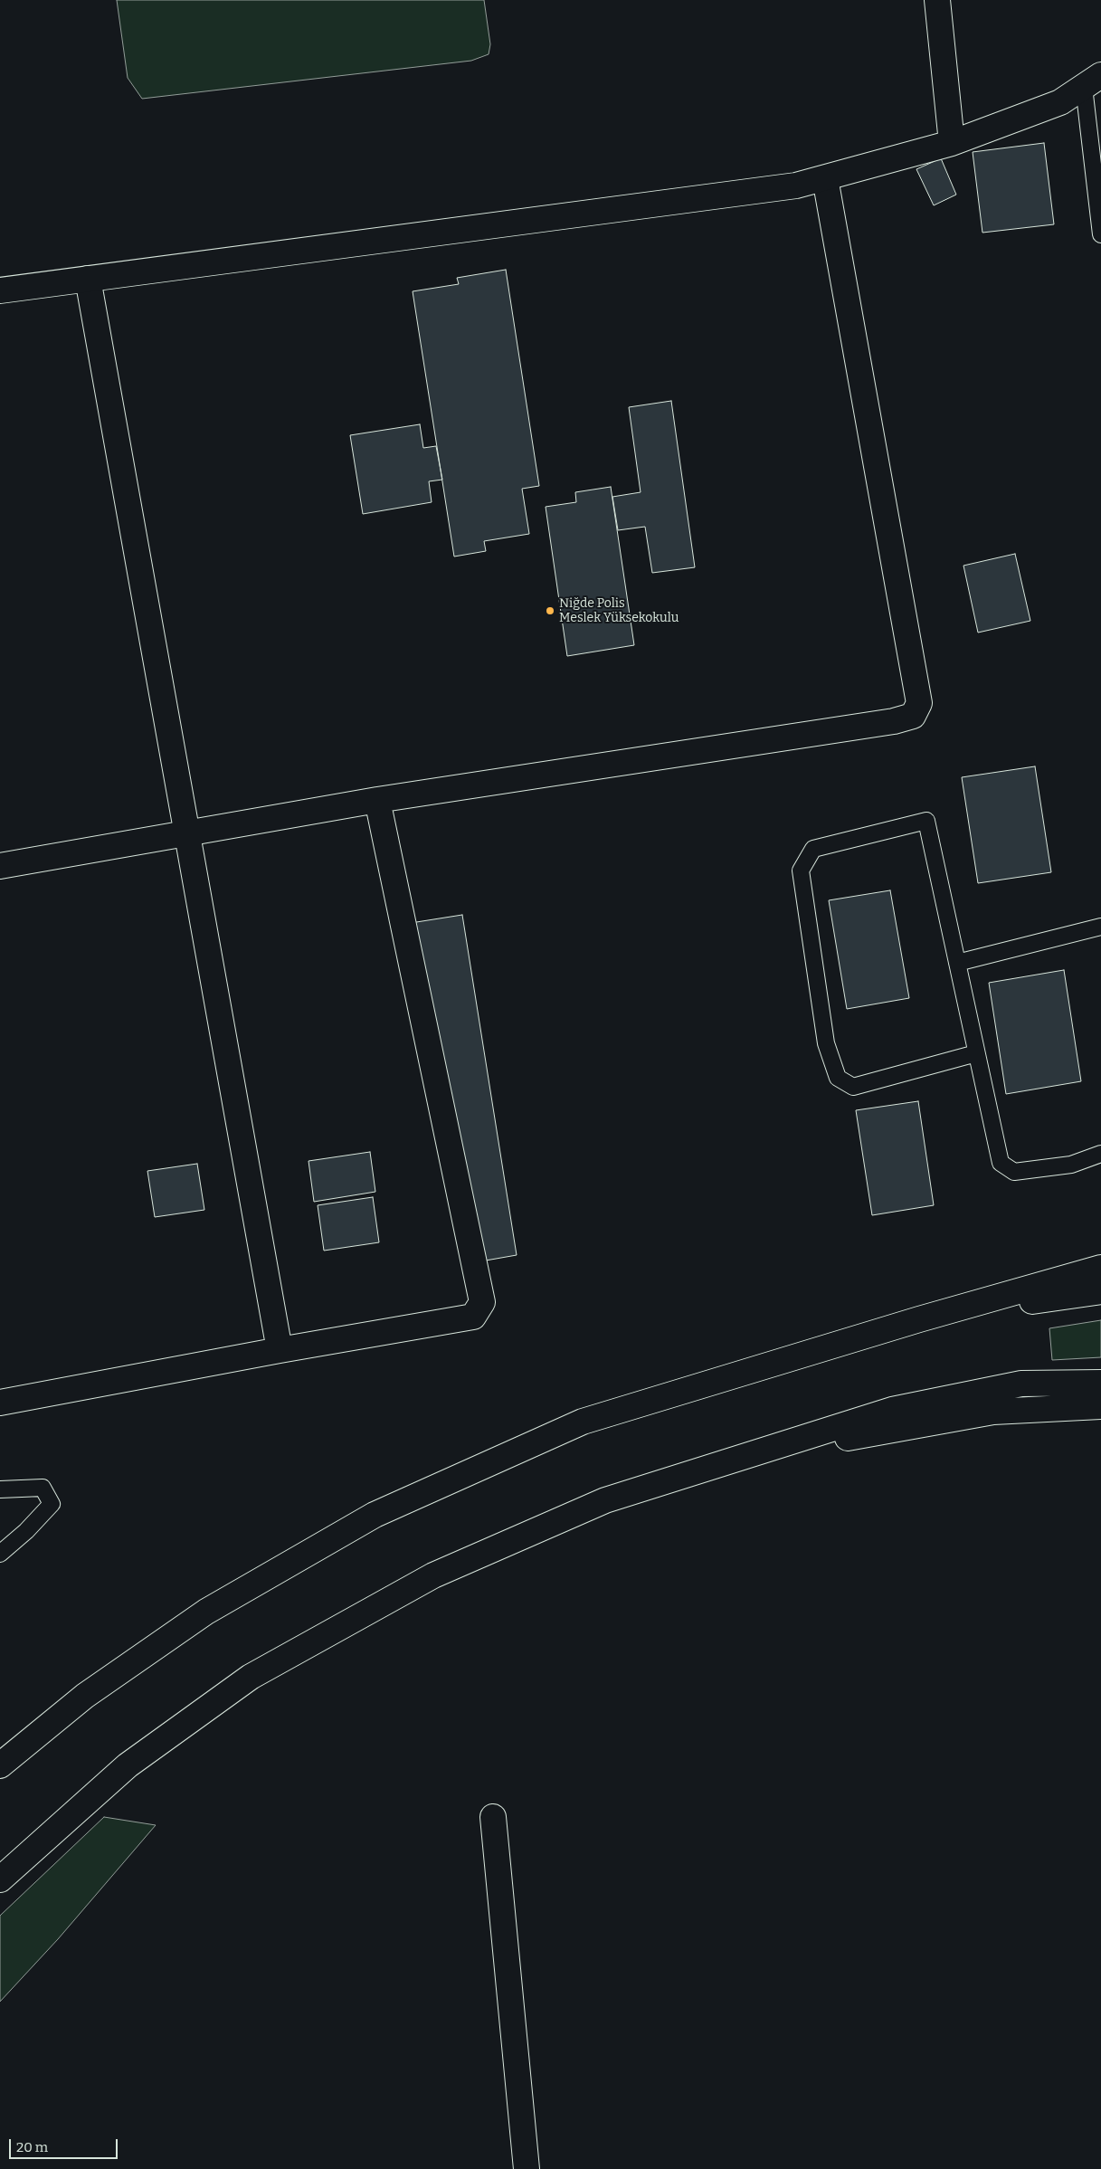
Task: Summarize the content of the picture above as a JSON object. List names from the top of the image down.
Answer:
{
  "places": ["Niğde Polis Meslek Yüksekokulu"],
  "scale_bar": "20 m"
}
